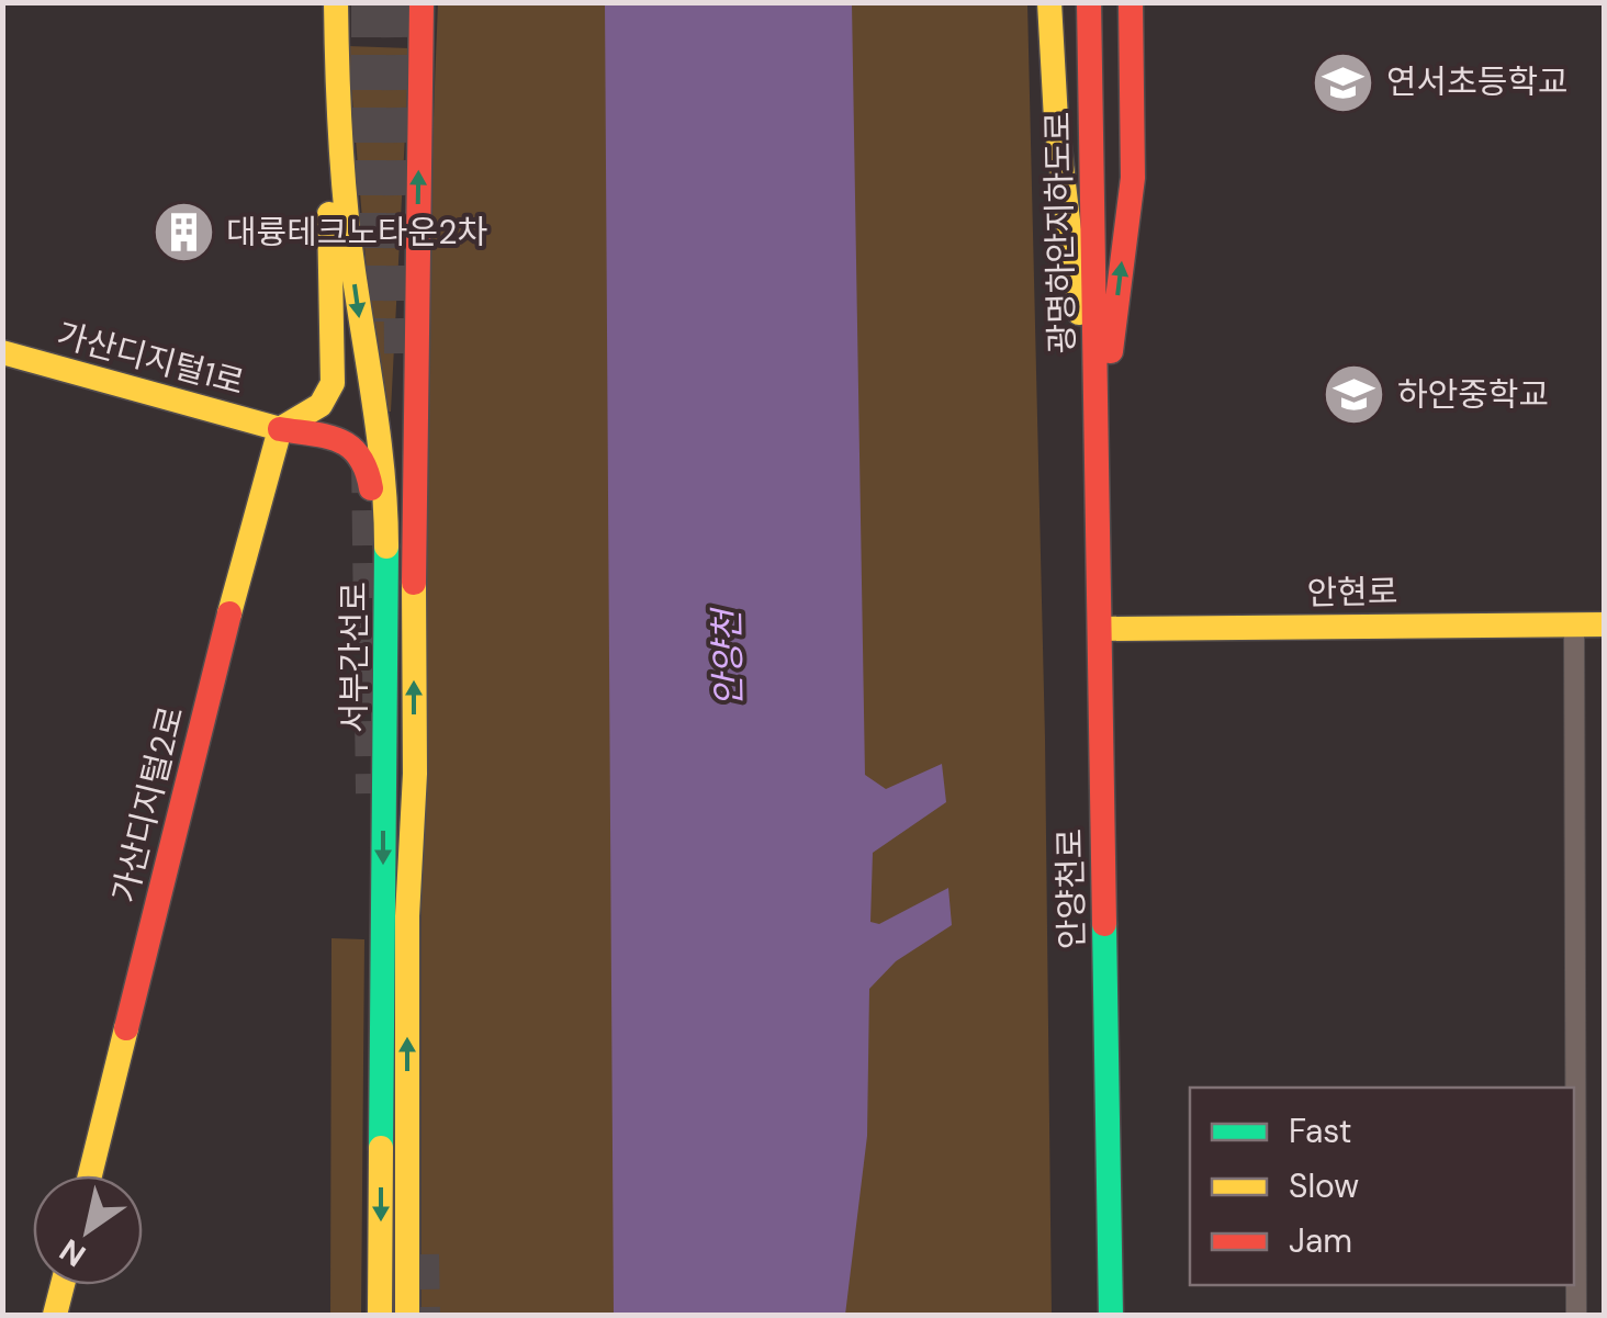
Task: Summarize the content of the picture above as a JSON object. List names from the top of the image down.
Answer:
{
  "streets": {
    "main road": [
      "광명하안지하도로",
      "가산디지털1로",
      "안현로",
      "서부간선로",
      "가산디지털2로",
      "안양천로"
    ]
  },
  "crossings": [
    ["광명하안지하도로", "안양천로"],
    ["가산디지털1로", "서부간선로"],
    ["가산디지털1로", "가산디지털2로"],
    ["안현로", "안양천로"]
  ],
  "water": ["안양천"],
  "places": {
    "school or university": ["연서초등학교", "하안중학교"],
    "building": ["대륭테크노타운2차"]
  },
  "legend": ["Fast", "Slow", "Jam"],
  "north": "bottom left"
}
